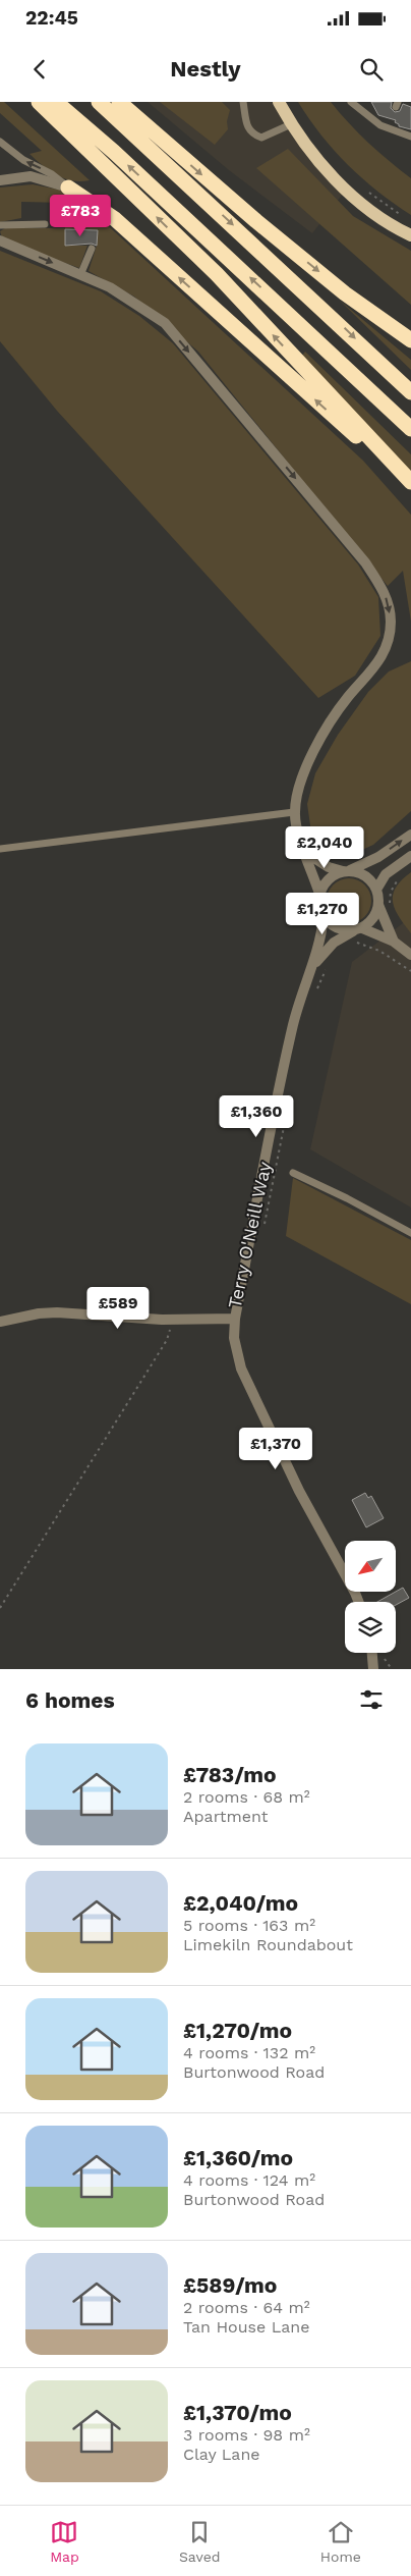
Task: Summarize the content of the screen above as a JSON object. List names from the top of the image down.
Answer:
{
  "streets": {
    "path": ["Terry O'Neill Way"]
  },
  "north": "bottom left",
  "page": {
    "status": "22:45",
    "header": "Nestly",
    "price": [
      "£783",
      "£2,040",
      "£1,270",
      "£1,360",
      "£589",
      "£1,370"
    ],
    "heading": "6 homes",
    "list": [
      {
        "name": "£783/mo",
        "note": "2 rooms · 68 m² · Apartment"
      },
      {
        "name": "£2,040/mo",
        "note": "5 rooms · 163 m² · Limekiln Roundabout"
      },
      {
        "name": "£1,270/mo",
        "note": "4 rooms · 132 m² · Burtonwood Road"
      },
      {
        "name": "£1,360/mo",
        "note": "4 rooms · 124 m² · Burtonwood Road"
      },
      {
        "name": "£589/mo",
        "note": "2 rooms · 64 m² · Tan House Lane"
      },
      {
        "name": "£1,370/mo",
        "note": "3 rooms · 98 m² · Clay Lane"
      }
    ],
    "tabs": ["Map", "Saved", "Home"]
  }
}
